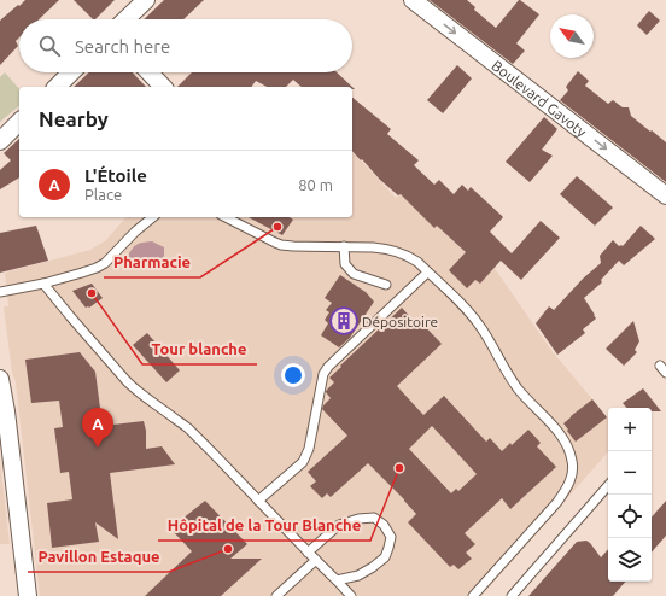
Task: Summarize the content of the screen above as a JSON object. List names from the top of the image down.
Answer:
{
  "streets": {
    "street": ["Boulevard Gavoty"]
  },
  "one_way": ["Boulevard Gavoty"],
  "places": {
    "other": [
      "Pharmacie",
      "Tour blanche",
      "Hôpital de la Tour Blanche",
      "Pavillon Estaque"
    ],
    "building": ["Dépositoire"]
  },
  "north": "top left",
  "page": {
    "search": "Search here",
    "heading": "Nearby",
    "list": [
      {
        "mark": "A",
        "name": "L'Étoile",
        "note": "Place",
        "value": "80 m"
      }
    ],
    "map_buttons": ["+", "−"],
    "pins": "A"
  }
}
